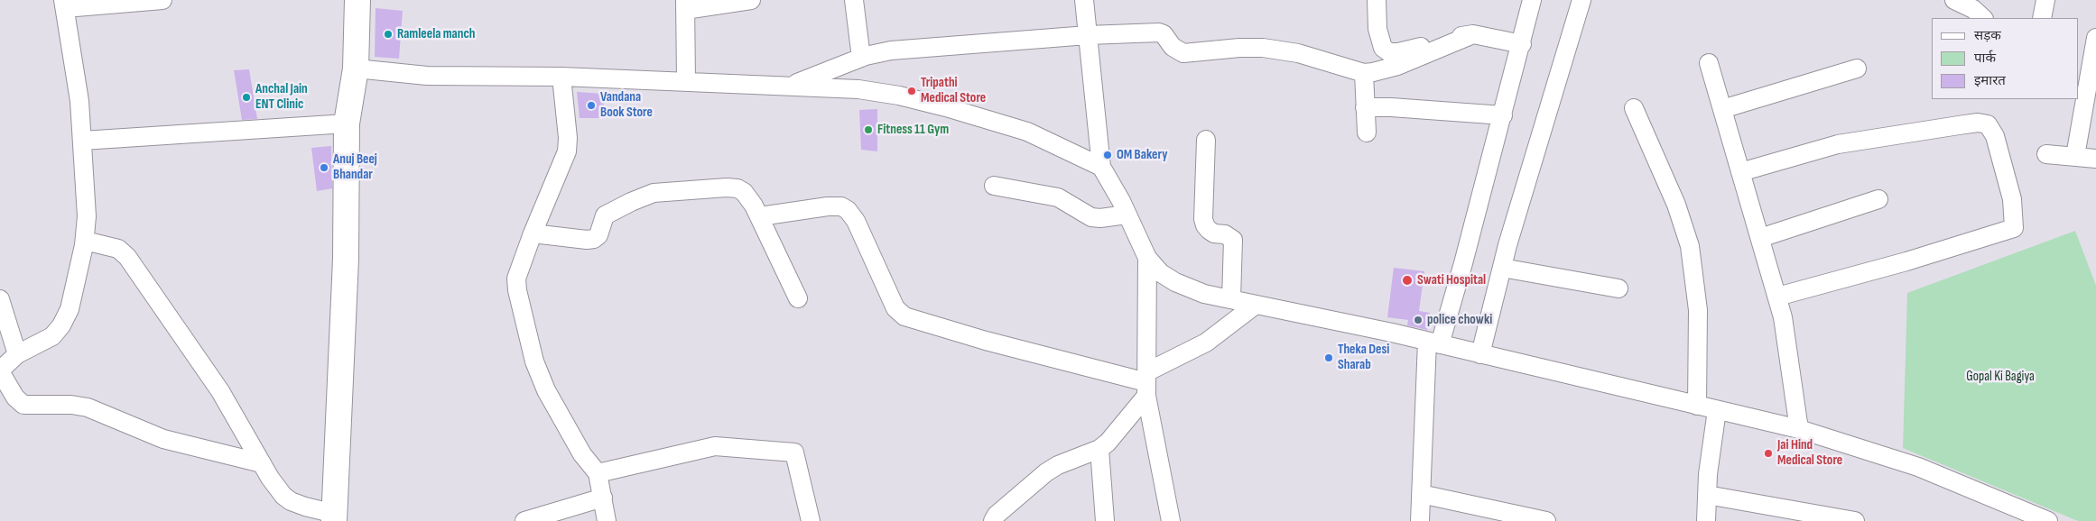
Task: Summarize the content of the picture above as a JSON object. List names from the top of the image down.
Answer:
{
  "parks": ["Gopal Ki Bagiya"],
  "places": [
    "Ramleela manch",
    "Tripathi Medical Store",
    "Anchal Jain ENT Clinic",
    "Vandana Book Store",
    "Fitness 11 Gym",
    "OM Bakery",
    "Anuj Beej Bhandar",
    "Swati Hospital",
    "police chowki",
    "Theka Desi Sharab",
    "Jai Hind Medical Store"
  ],
  "legend": ["सड़क", "पार्क", "इमारत"]
}
